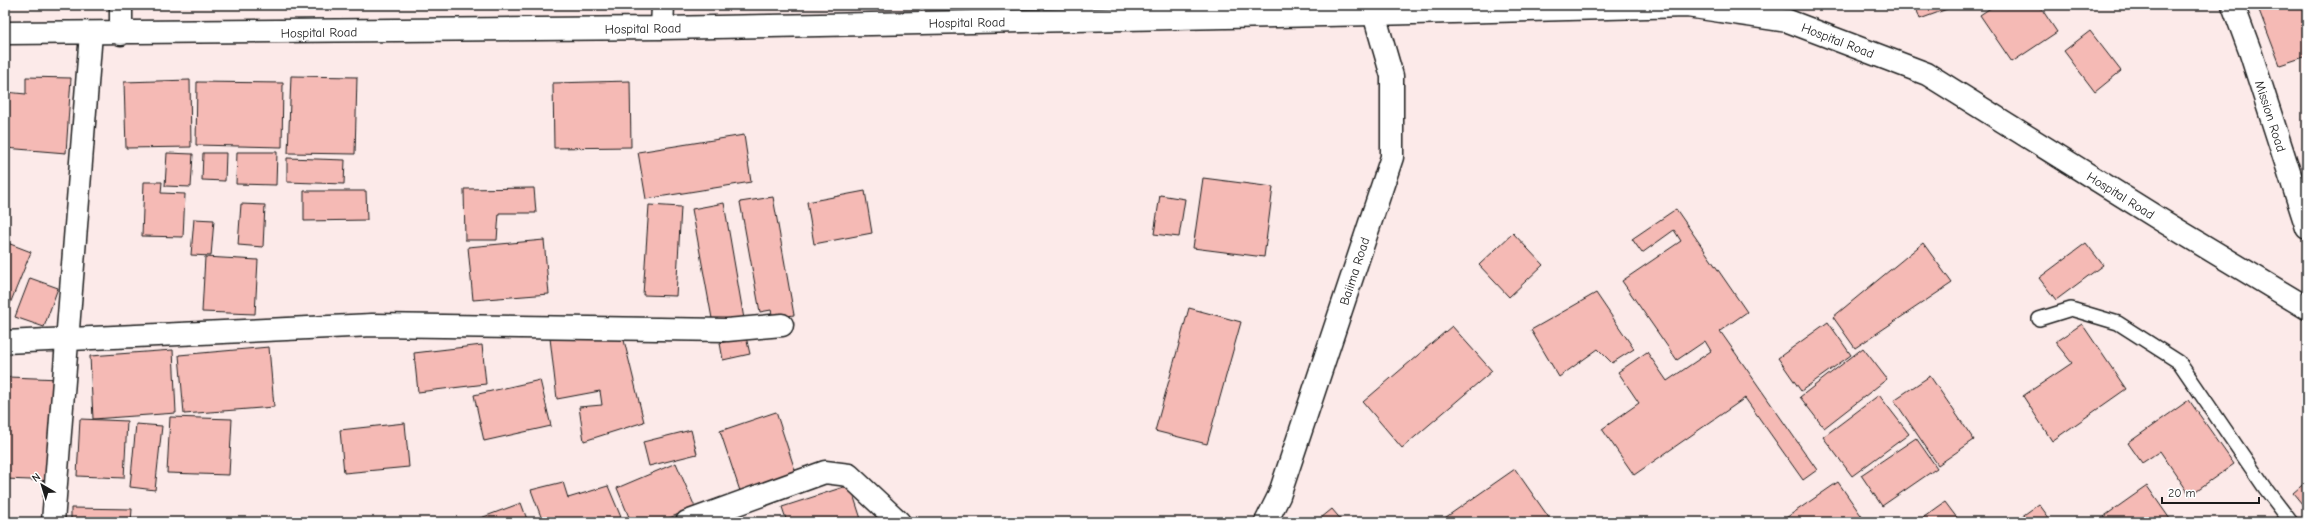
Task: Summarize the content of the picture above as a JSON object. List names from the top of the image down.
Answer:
{
  "streets": {
    "street": ["Hospital Road", "Mission Road", "Baiima Road"]
  },
  "crossings": [
    ["Hospital Road", "Baiima Road"]
  ],
  "scale_bar": "20 m",
  "north": "top left"
}
